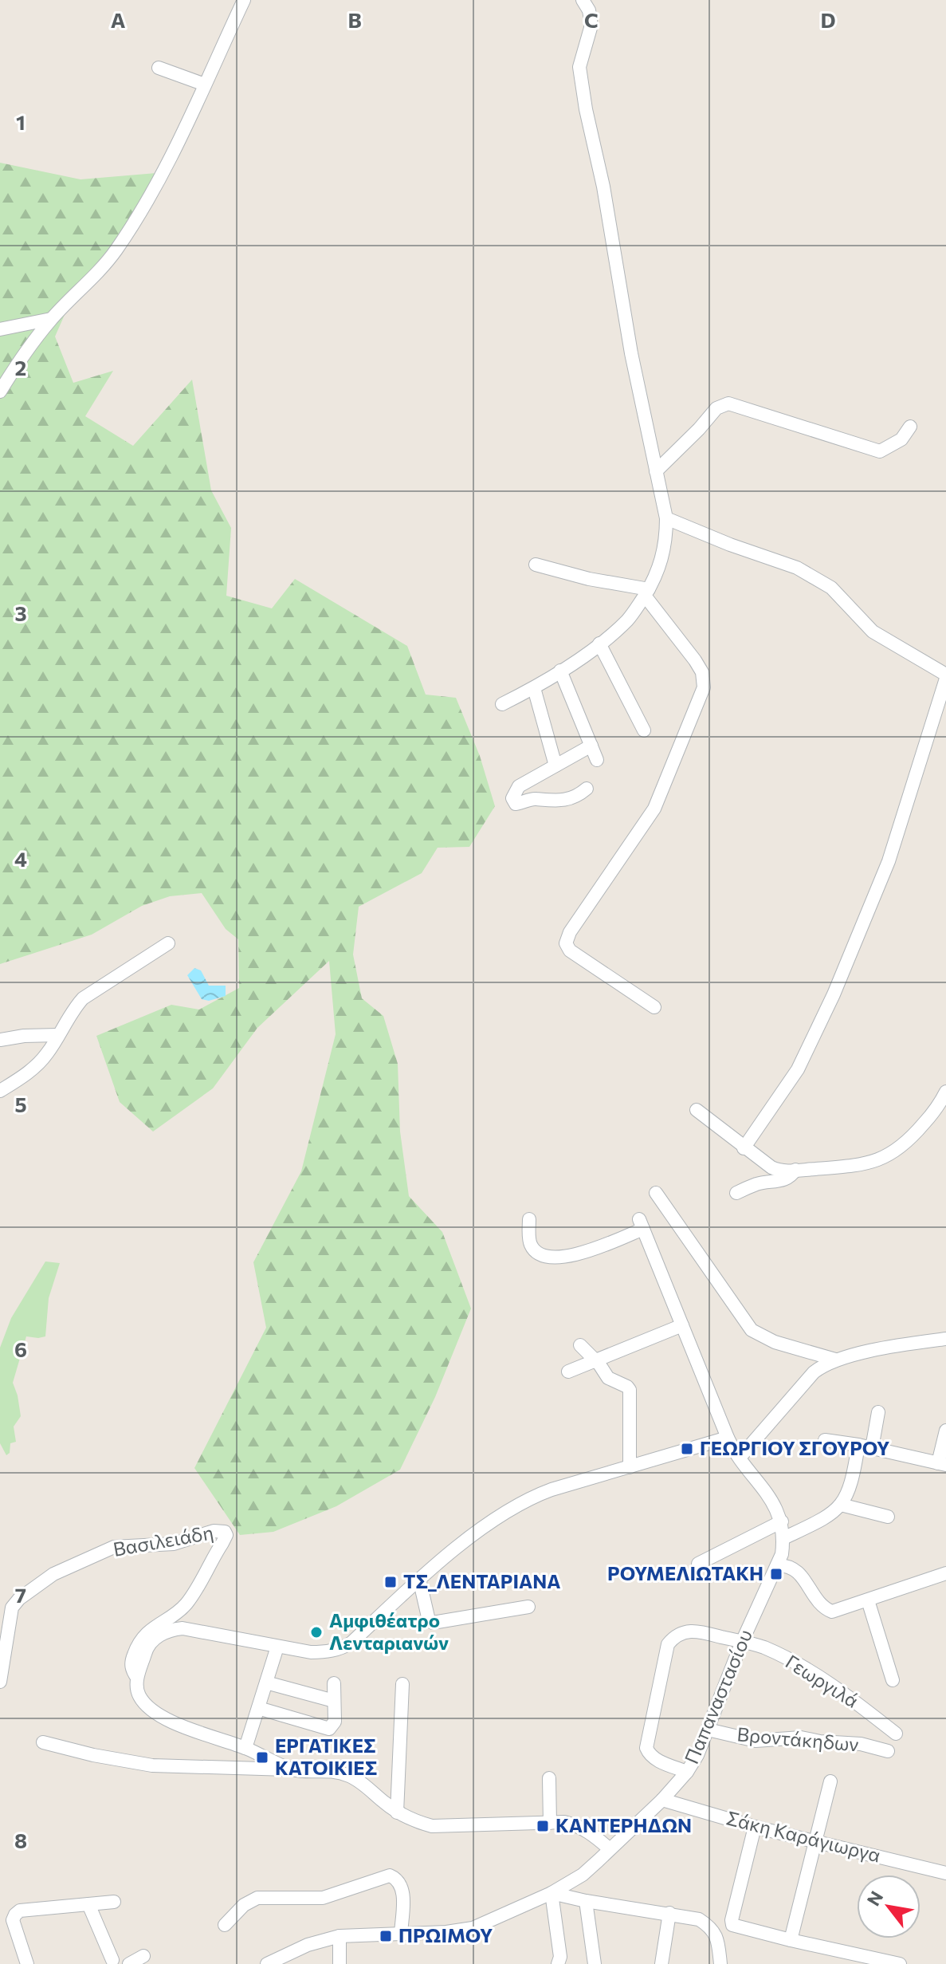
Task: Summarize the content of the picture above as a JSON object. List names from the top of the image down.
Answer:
{
  "streets": {
    "street": [
      "Βασιλειάδη",
      "Γεωργιλά",
      "Παπαναστασίου",
      "Βροντάκηδων",
      "Σάκη Καράγιωργα"
    ]
  },
  "crossings": [
    ["Γεωργιλά", "Παπαναστασίου"],
    ["Παπαναστασίου", "Βροντάκηδων"],
    ["Παπαναστασίου", "Σάκη Καράγιωργα"]
  ],
  "places": {
    "transit": [
      "ΓΕΩΡΓΙΟΥ ΣΓΟΥΡΟΥ",
      "ΡΟΥΜΕΛΙΩΤΑΚΗ",
      "ΤΣ_ΛΕΝΤΑΡΙΑΝΑ",
      "ΕΡΓΑΤΙΚΕΣ ΚΑΤΟΙΚΙΕΣ",
      "ΚΑΝΤΕΡΗΔΩΝ",
      "ΠΡΩΙΜΟΥ"
    ],
    "other": ["Αμφιθέατρο Λενταριανών"]
  },
  "north": "top left",
  "grid": {
    "columns": [
      "A",
      "B",
      "C",
      "D"
    ],
    "rows": [
      "1",
      "2",
      "3",
      "4",
      "5",
      "6",
      "7",
      "8"
    ]
  }
}
